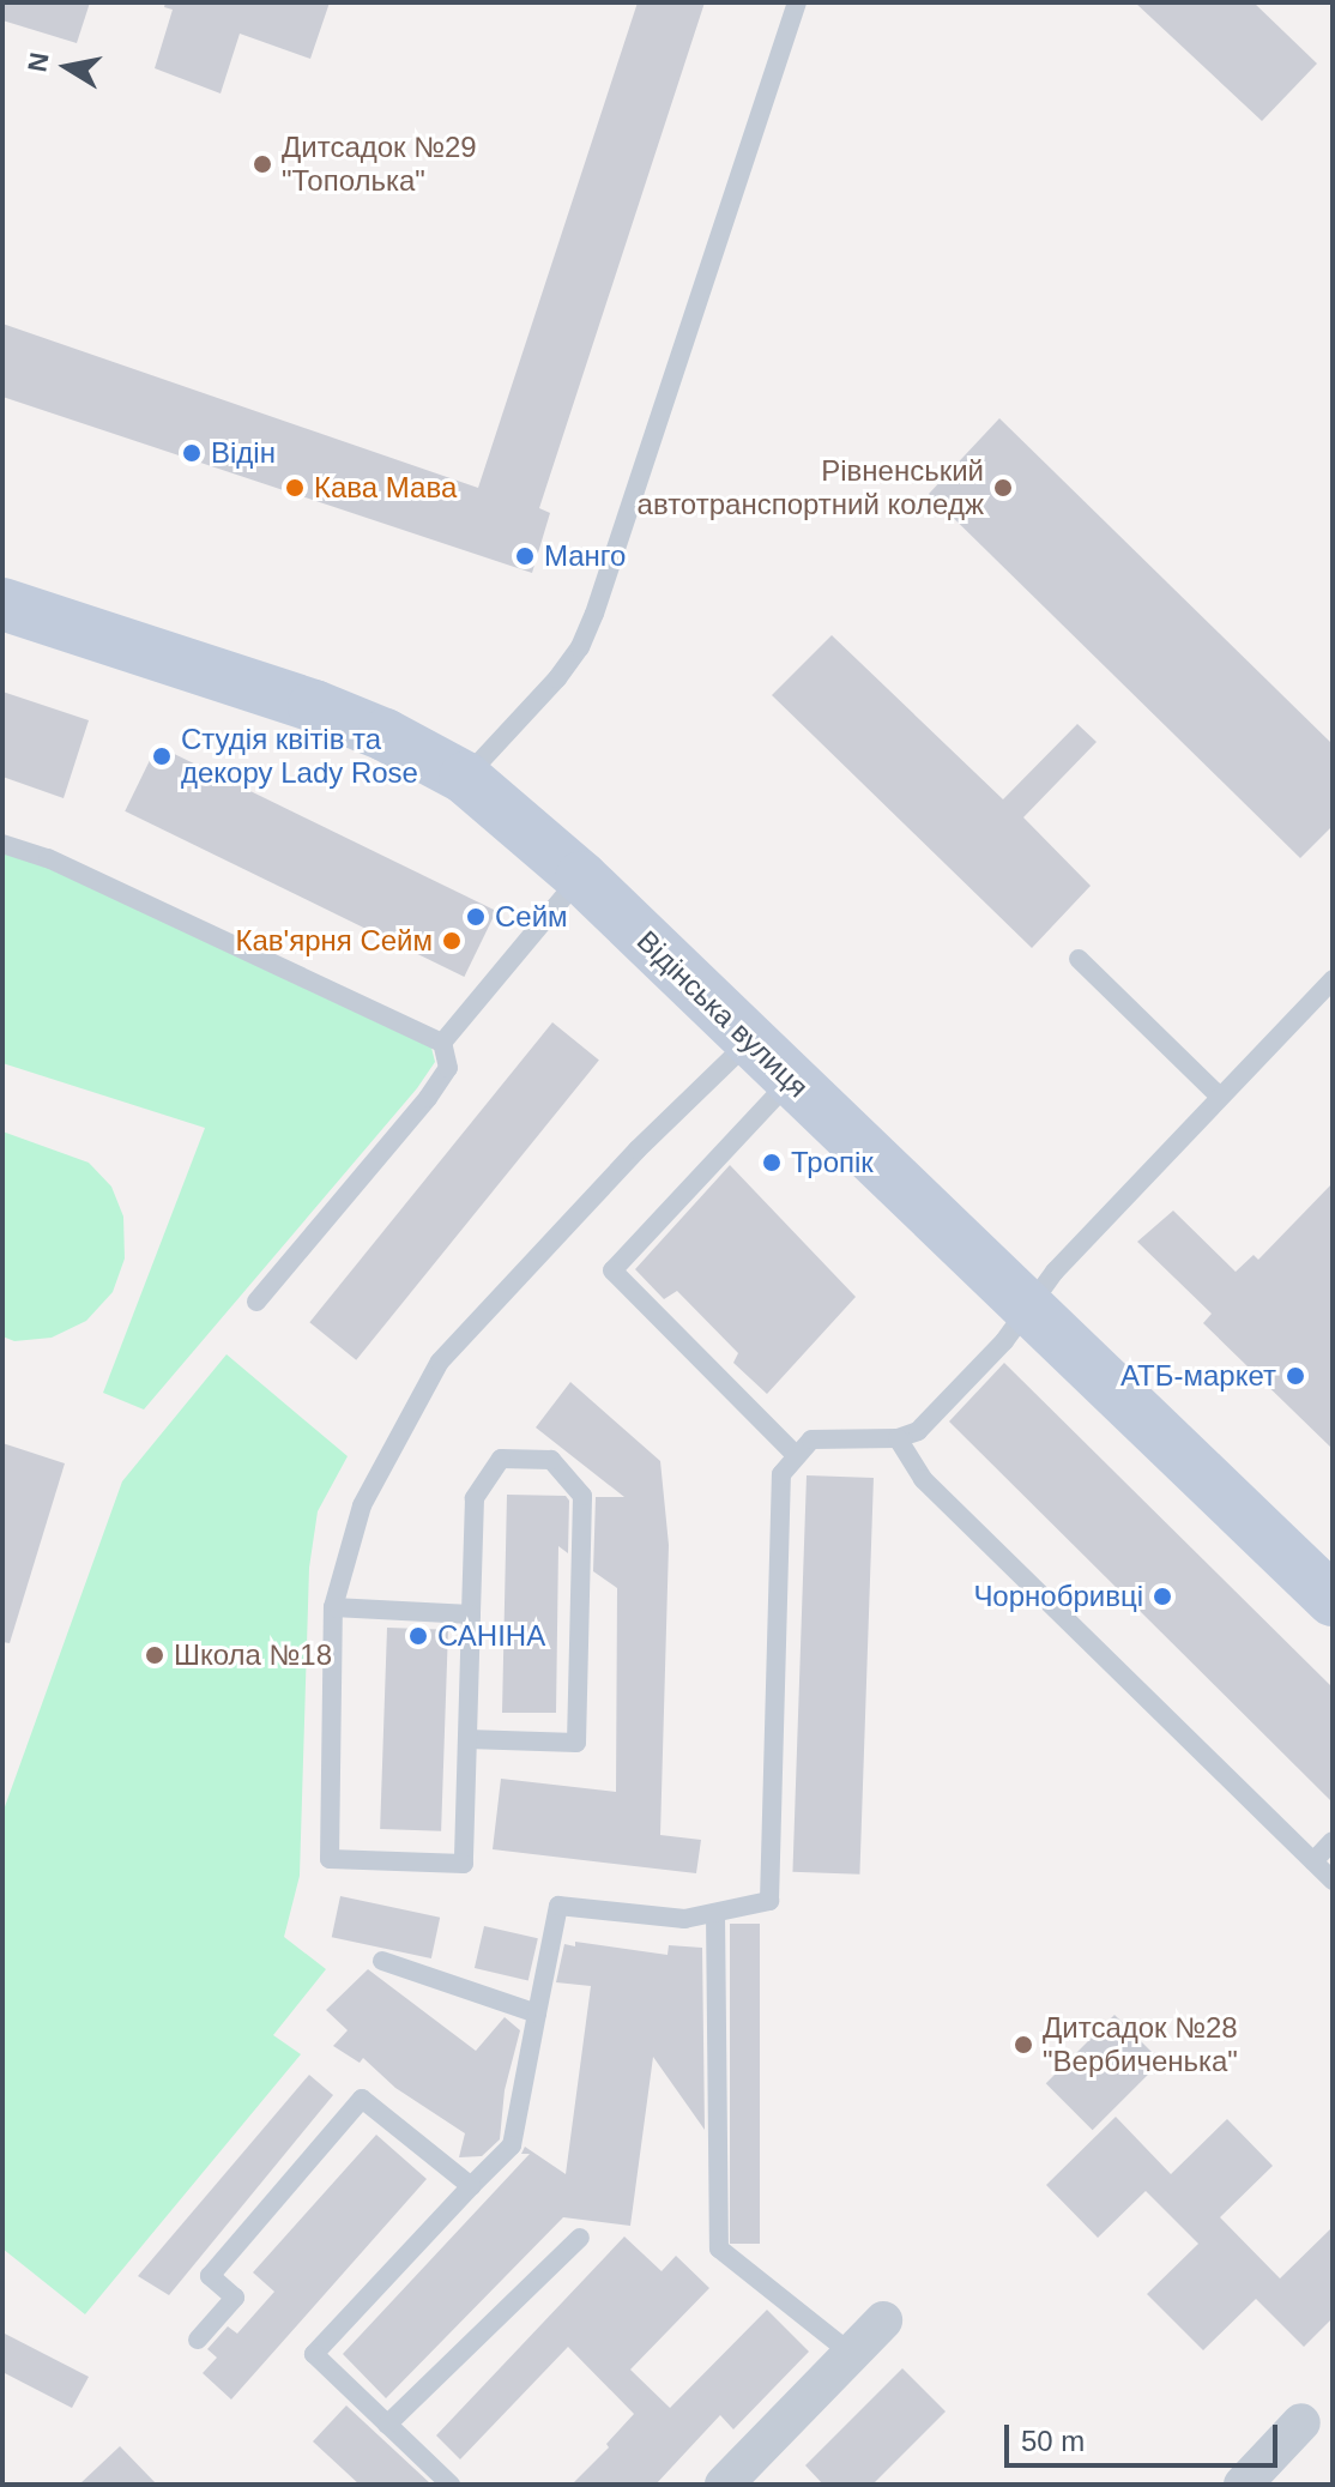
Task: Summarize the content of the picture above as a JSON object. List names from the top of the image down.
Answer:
{
  "streets": {
    "main road": ["Відінська вулиця"]
  },
  "places": [
    "Дитсадок №29 \"Тополька\"",
    "Відін",
    "Кава Мава",
    "Рівненський автотранспортний коледж",
    "Манго",
    "Студія квітів та декору Lady Rose",
    "Сейм",
    "Кав'ярня Сейм",
    "Тропік",
    "АТБ-маркет",
    "Чорнобривці",
    "САНІНА",
    "Школа №18",
    "Дитсадок №28 \"Вербиченька\""
  ],
  "scale_bar": "50 m",
  "north": "left"
}
